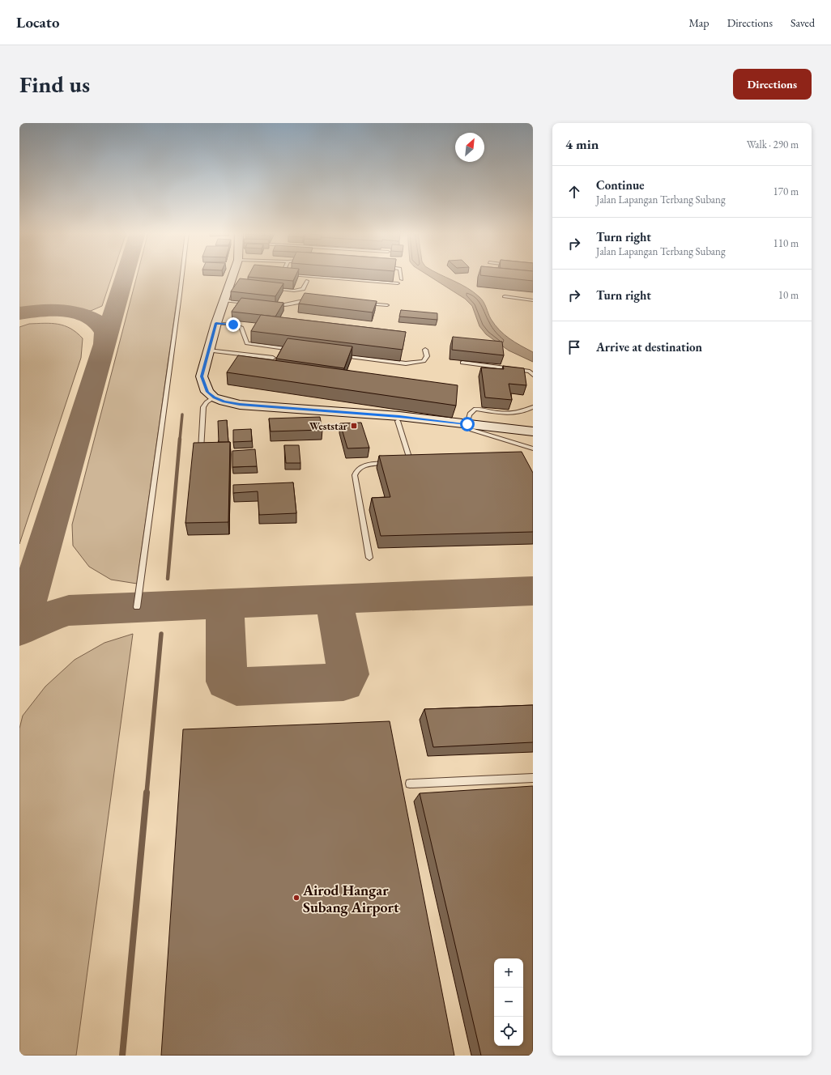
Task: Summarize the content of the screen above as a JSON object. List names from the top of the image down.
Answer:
{
  "places": {
    "transit": ["Weststar"],
    "other": ["Airod Hangar Subang Airport"]
  },
  "north": "top right",
  "page": {
    "header": "Locato",
    "nav": ["Map", "Directions", "Saved"],
    "buttons": "Directions",
    "title": "Find us",
    "heading": ["4 min", "Walk · 290 m"],
    "list": [
      ["Continue", "Jalan Lapangan Terbang Subang", "170 m"],
      ["Turn right", "Jalan Lapangan Terbang Subang", "110 m"],
      ["Turn right", "10 m"],
      "Arrive at destination"
    ],
    "map_buttons": ["+", "−"]
  }
}
